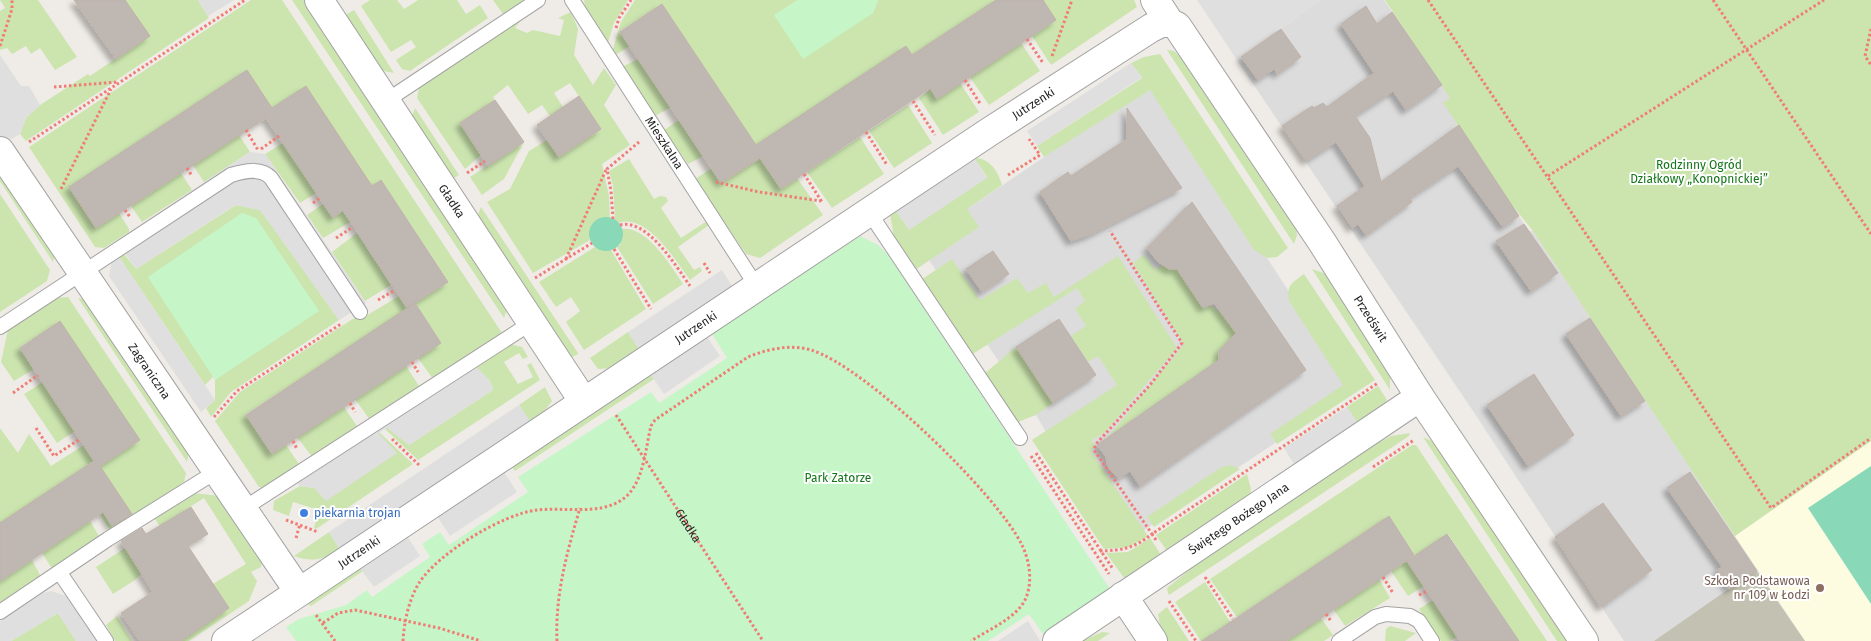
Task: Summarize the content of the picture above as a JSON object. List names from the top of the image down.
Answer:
{
  "streets": {
    "street": [
      "Jutrzenki",
      "Gładka",
      "Przedświt",
      "Zagraniczna",
      "Świętego Bożego Jana"
    ],
    "lane": ["Mieszkalna"]
  },
  "crossings": [
    ["Jutrzenki", "Mieszkalna"],
    ["Jutrzenki", "Gładka"],
    ["Jutrzenki", "Przedświt"],
    ["Jutrzenki", "Zagraniczna"],
    ["Przedświt", "Świętego Bożego Jana"]
  ],
  "parks": ["Rodzinny Ogród Działkowy „Konopnickiej”", "Park Zatorze"],
  "places": ["piekarnia trojan", "Szkoła Podstawowa nr 109 w Łodzi"]
}
